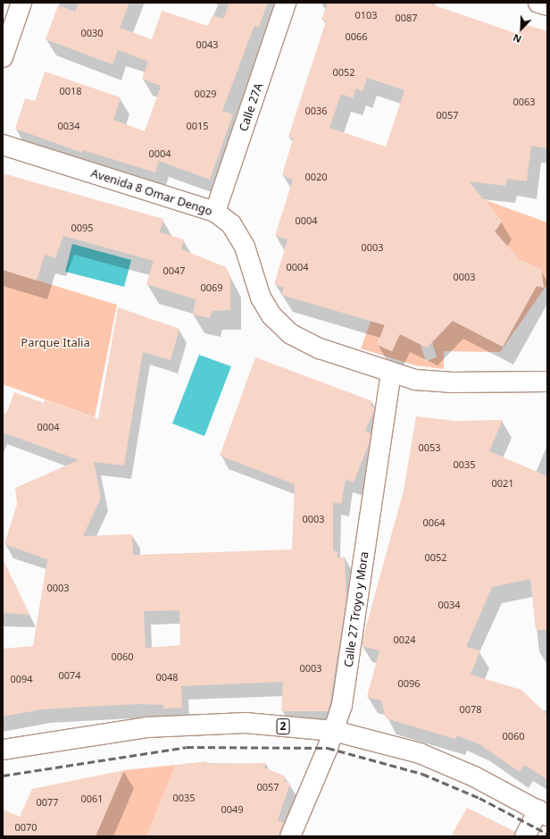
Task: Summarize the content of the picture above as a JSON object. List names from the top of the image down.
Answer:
{
  "streets": {
    "main road": [
      "Calle 27A",
      "Avenida 8 Omar Dengo",
      "Calle 27 Troyo y Mora",
      "2"
    ]
  },
  "crossings": [
    ["Calle 27A", "Avenida 8 Omar Dengo"],
    ["Avenida 8 Omar Dengo", "Calle 27 Troyo y Mora"],
    ["Calle 27 Troyo y Mora", "2"]
  ],
  "parks": ["Parque Italia"],
  "house_numbers": [
    "0103",
    "0087",
    "0030",
    "0066",
    "0043",
    "0052",
    "0018",
    "0029",
    "0063",
    "0036",
    "0057",
    "0034",
    "0015",
    "0004",
    "0020",
    "0004",
    "0095",
    "0003",
    "0004",
    "0047",
    "0003",
    "0069",
    "0004",
    "0053",
    "0035",
    "0021",
    "0003",
    "0064",
    "0052",
    "0003",
    "0034",
    "0024",
    "0060",
    "0003",
    "0074",
    "0048",
    "0094",
    "0096",
    "0078",
    "0060",
    "0057",
    "0035",
    "0061",
    "0077",
    "0049",
    "0070"
  ],
  "north": "bottom left"
}
